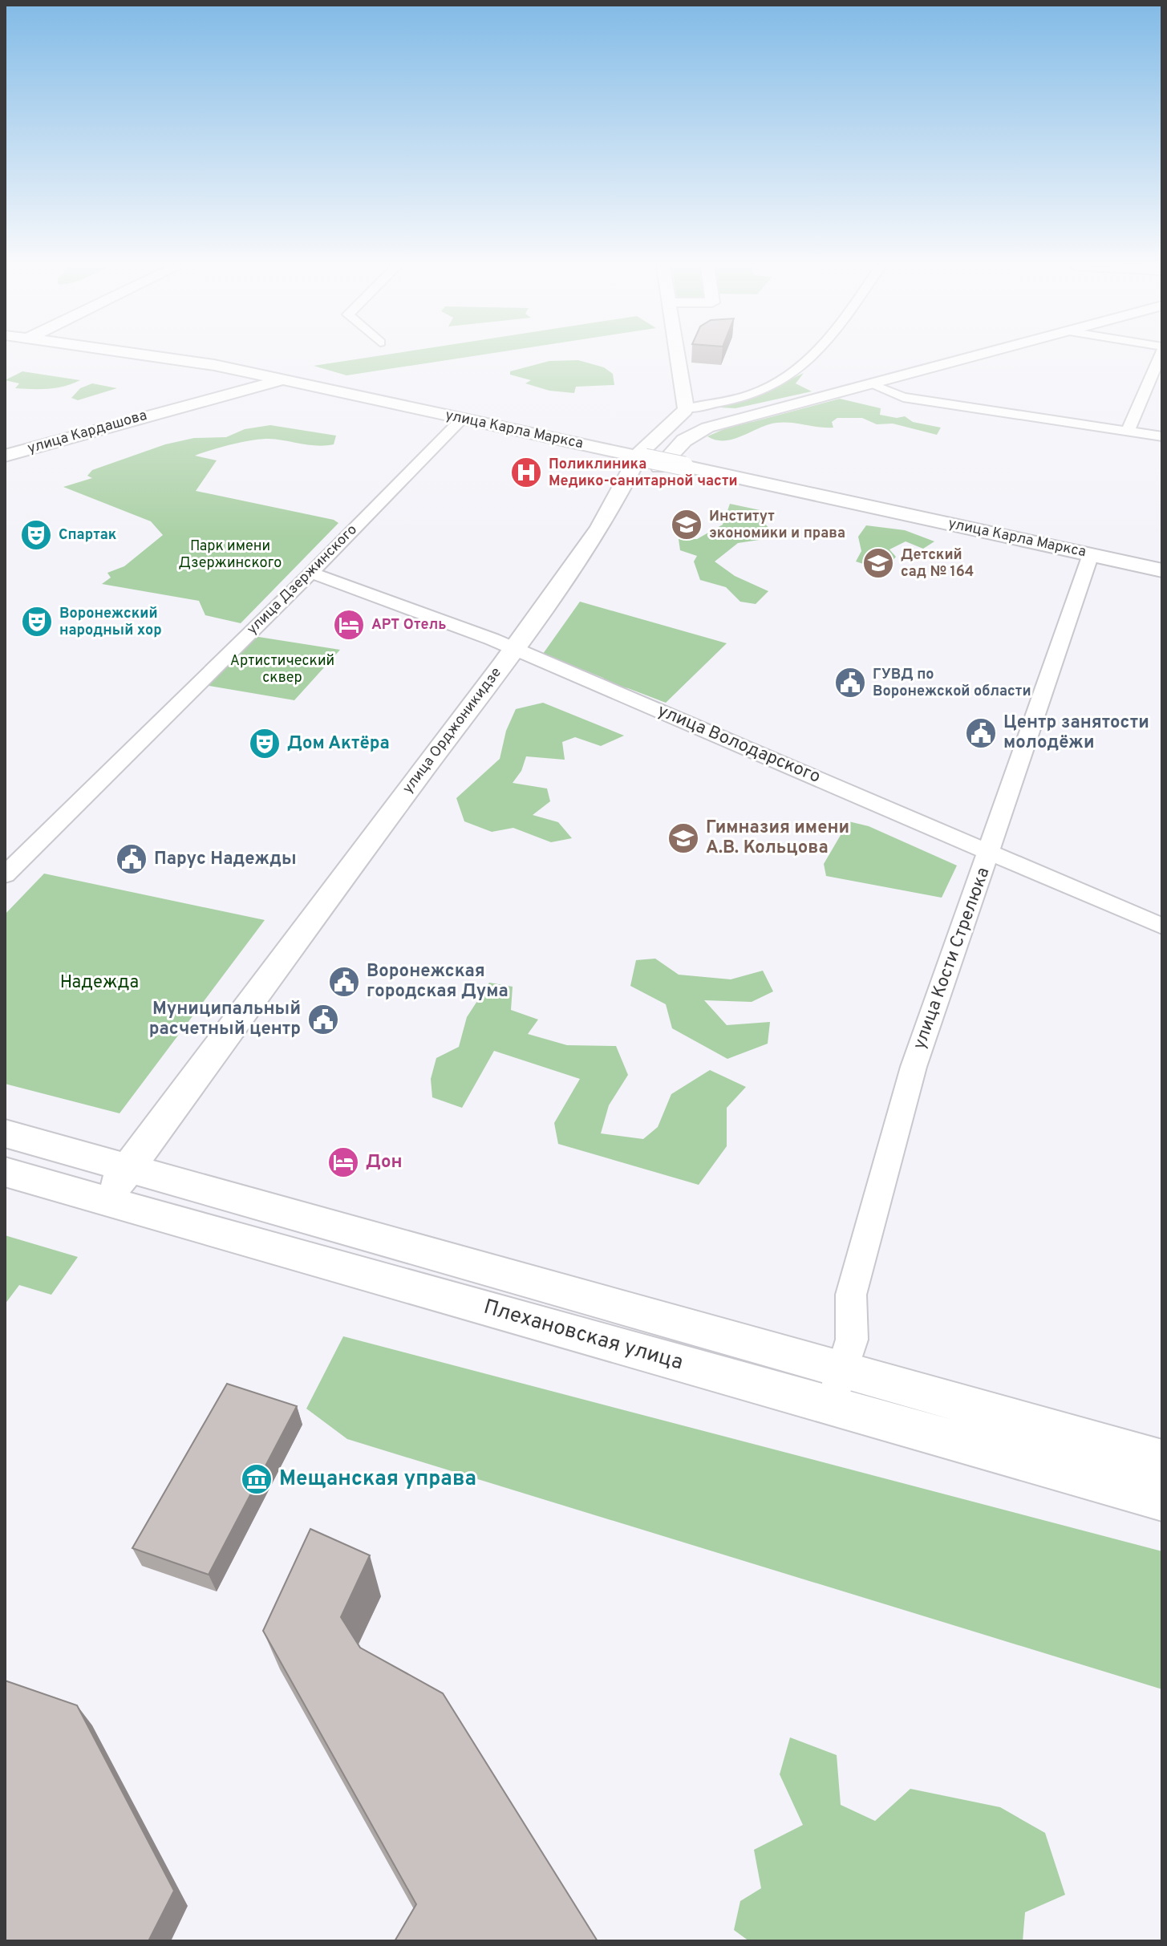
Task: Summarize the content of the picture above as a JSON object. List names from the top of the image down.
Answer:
{
  "streets": {
    "street": [
      "улица Карла Маркса",
      "улица Кардашова",
      "улица Дзержинского",
      "улица Орджоникидзе",
      "улица Володарского",
      "улица Кости Стрелюка",
      "Плехановская улица"
    ]
  },
  "crossings": [
    ["улица Карла Маркса", "улица Кардашова"],
    ["улица Карла Маркса", "улица Дзержинского"],
    ["улица Карла Маркса", "улица Орджоникидзе"],
    ["улица Карла Маркса", "улица Кости Стрелюка"],
    ["улица Дзержинского", "улица Володарского"],
    ["улица Орджоникидзе", "улица Володарского"],
    ["улица Орджоникидзе", "Плехановская улица"],
    ["улица Володарского", "улица Кости Стрелюка"],
    ["улица Кости Стрелюка", "Плехановская улица"]
  ],
  "parks": ["Парк имени Дзержинского", "Артистический сквер", "Надежда"],
  "places": {
    "hospital": ["Поликлиника Медико-санитарной части"],
    "school or university": ["Институт экономики и права", "Детский сад № 164", "Гимназия имени А.В. Кольцова"],
    "theatre": ["Спартак", "Воронежский народный хор", "Дом Актёра"],
    "hotel": ["АРТ Отель", "Дон"],
    "public building": [
      "ГУВД по Воронежской области",
      "Центр занятости молодёжи",
      "Парус Надежды",
      "Воронежская городская Дума",
      "Муниципальный расчетный центр"
    ],
    "museum": ["Мещанская управа"]
  }
}
